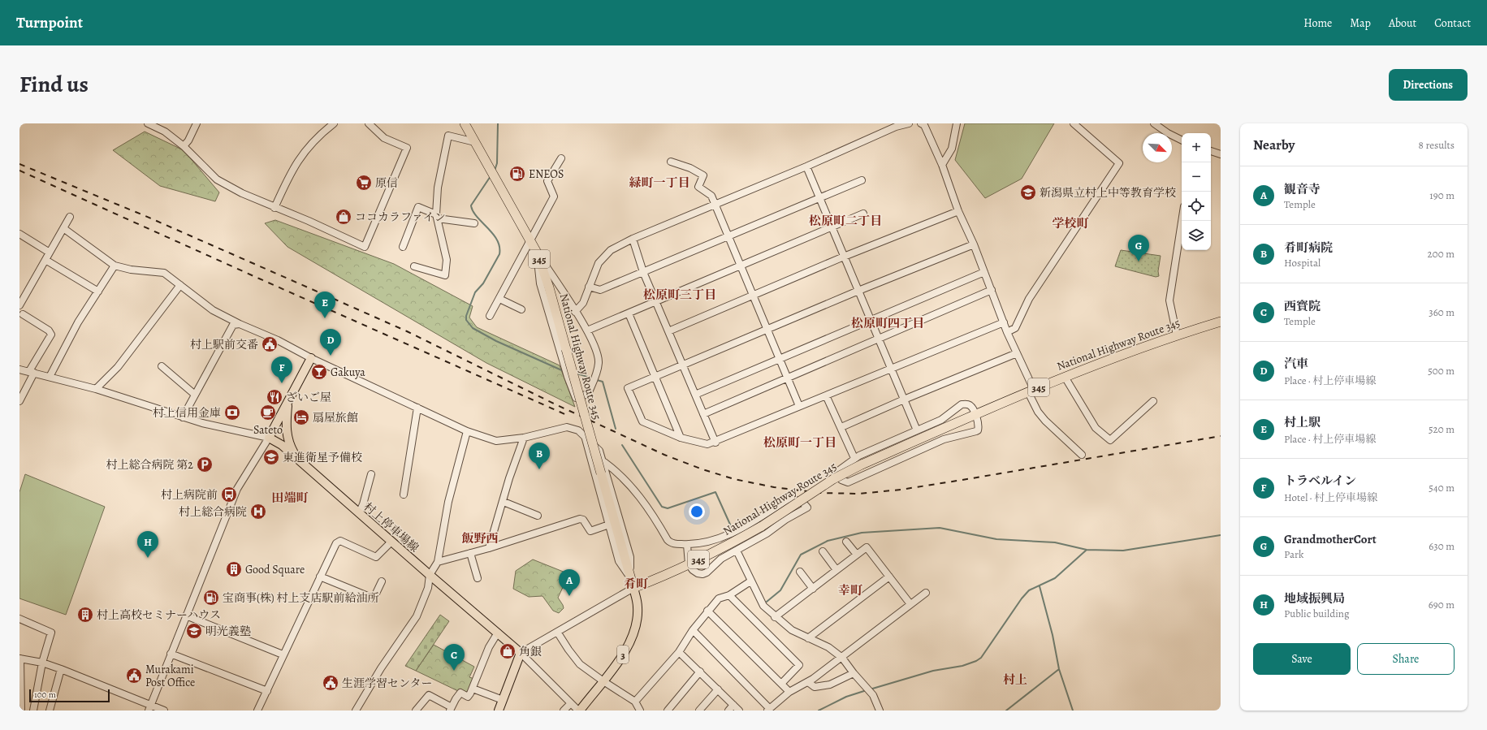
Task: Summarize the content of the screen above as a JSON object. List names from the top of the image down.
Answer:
{
  "streets": {
    "highway": ["345", "National Highway Route 345"],
    "main road": ["村上停車場線", "3"]
  },
  "crossings": [
    ["National Highway Route 345", "3"]
  ],
  "districts": [
    "緑町一丁目",
    "松原町二丁目",
    "学校町",
    "松原町三丁目",
    "松原町四丁目",
    "松原町一丁目",
    "田端町",
    "飯野西",
    "肴町",
    "幸町",
    "村上"
  ],
  "places": {
    "fuel station": ["ENEOS", "宝商事(株) 村上支店駅前給油所"],
    "supermarket": ["原信"],
    "school or university": ["新潟県立村上中等教育学校", "東進衛星予備校", "明光義塾"],
    "shop": ["ココカラファイン", "角銀"],
    "public building": ["村上駅前交番", "Murakami Post Office", "生涯学習センター"],
    "bar": ["Gakuya"],
    "restaurant": ["ざいご屋"],
    "bank": ["村上信用金庫"],
    "cafe": ["Sateto"],
    "hotel": ["扇屋旅館"],
    "parking": ["村上総合病院 第2"],
    "bus stop": ["村上病院前"],
    "hospital": ["村上総合病院"],
    "building": ["Good Square", "村上高校セミナーハウス"]
  },
  "scale_bar": "100 m",
  "north": "bottom right",
  "page": {
    "header": "Turnpoint",
    "nav": [
      "Home",
      "Map",
      "About",
      "Contact"
    ],
    "title": "Find us",
    "buttons": [
      "Directions",
      ["Save", "Share"]
    ],
    "heading": ["Nearby", "8 results"],
    "map_buttons": ["+", "−"],
    "list": [
      {
        "mark": "A",
        "name": "観音寺",
        "note": "Temple",
        "value": "190 m"
      },
      {
        "mark": "B",
        "name": "肴町病院",
        "note": "Hospital",
        "value": "200 m"
      },
      {
        "mark": "C",
        "name": "西寳院",
        "note": "Temple",
        "value": "360 m"
      },
      {
        "mark": "D",
        "name": "汽車",
        "note": "Place · 村上停車場線",
        "value": "500 m"
      },
      {
        "mark": "E",
        "name": "村上駅",
        "note": "Place · 村上停車場線",
        "value": "520 m"
      },
      {
        "mark": "F",
        "name": "トラベルイン",
        "note": "Hotel · 村上停車場線",
        "value": "540 m"
      },
      {
        "mark": "G",
        "name": "GrandmotherCort",
        "note": "Park",
        "value": "630 m"
      },
      {
        "mark": "H",
        "name": "地域振興局",
        "note": "Public building",
        "value": "690 m"
      }
    ],
    "pins": [
      "G",
      "E",
      "D",
      "F",
      "B",
      "H",
      "A",
      "C"
    ],
    "scale": "100 m"
  }
}
